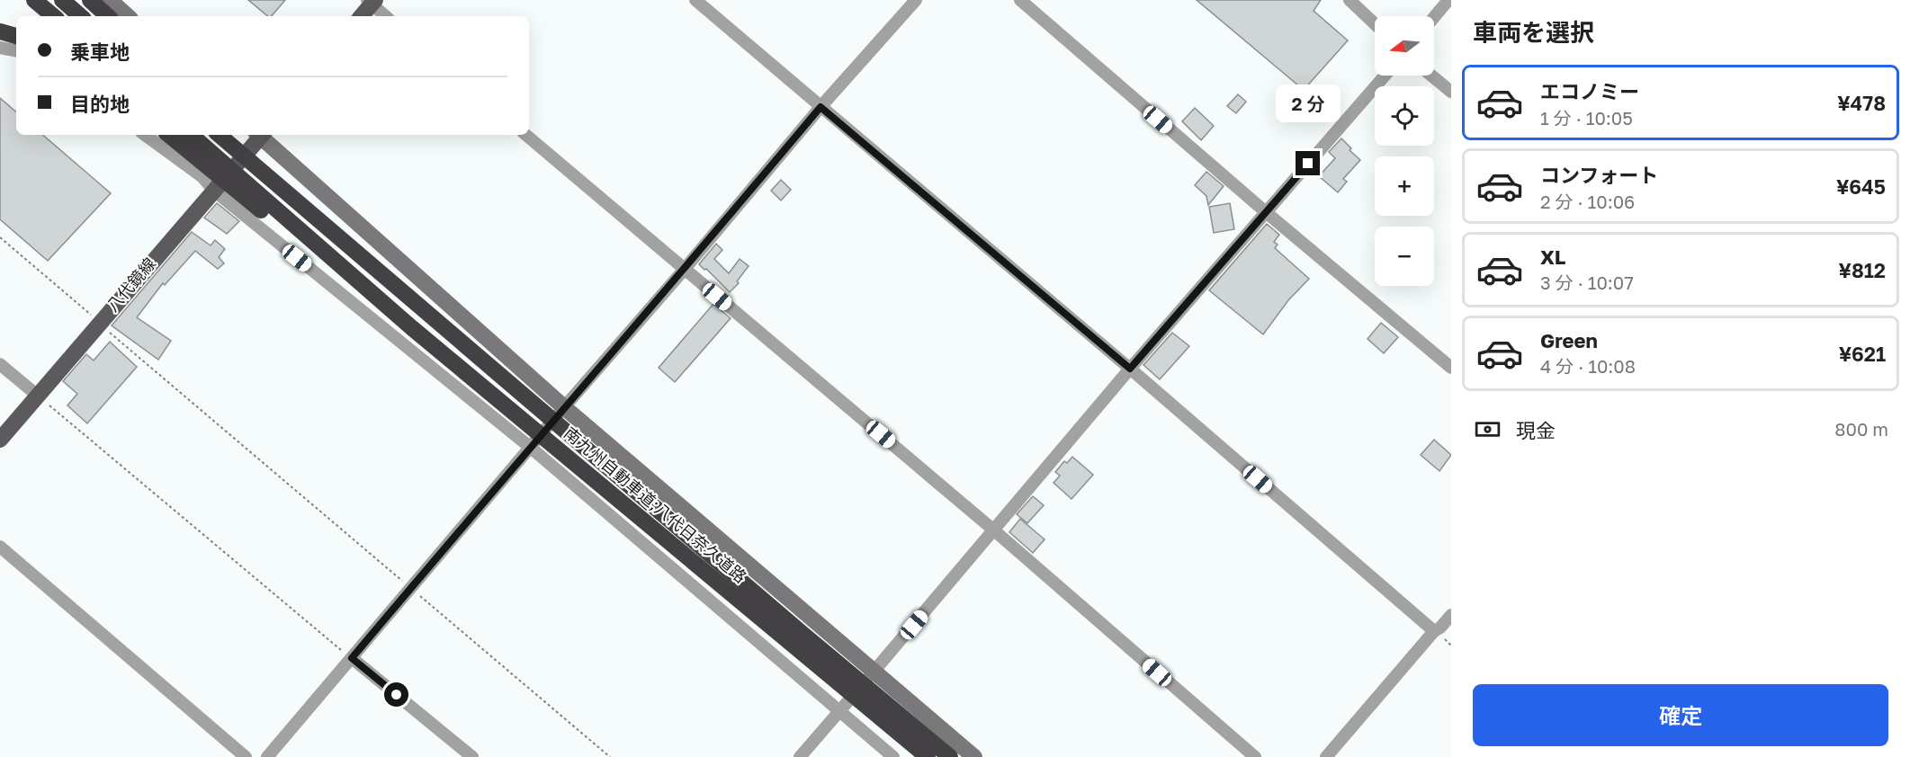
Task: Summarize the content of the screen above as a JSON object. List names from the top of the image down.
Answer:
{
  "streets": {
    "highway": ["南九州自動車道;八代日奈久道路"],
    "main road": ["八代鏡線"]
  },
  "north": "left",
  "page": {
    "heading": "車両を選択",
    "map_buttons": ["+", "−"],
    "banner": ["乗車地", "目的地"],
    "list": [
      {
        "name": "エコノミー",
        "note": "1 分 · 10:05",
        "value": "¥478"
      },
      {
        "name": "コンフォート",
        "note": "2 分 · 10:06",
        "value": "¥645"
      },
      {
        "name": "XL",
        "note": "3 分 · 10:07",
        "value": "¥812"
      },
      {
        "name": "Green",
        "note": "4 分 · 10:08",
        "value": "¥621"
      }
    ],
    "bubble": "2 分",
    "pay": ["現金", "800 m"],
    "buttons": "確定"
  }
}
